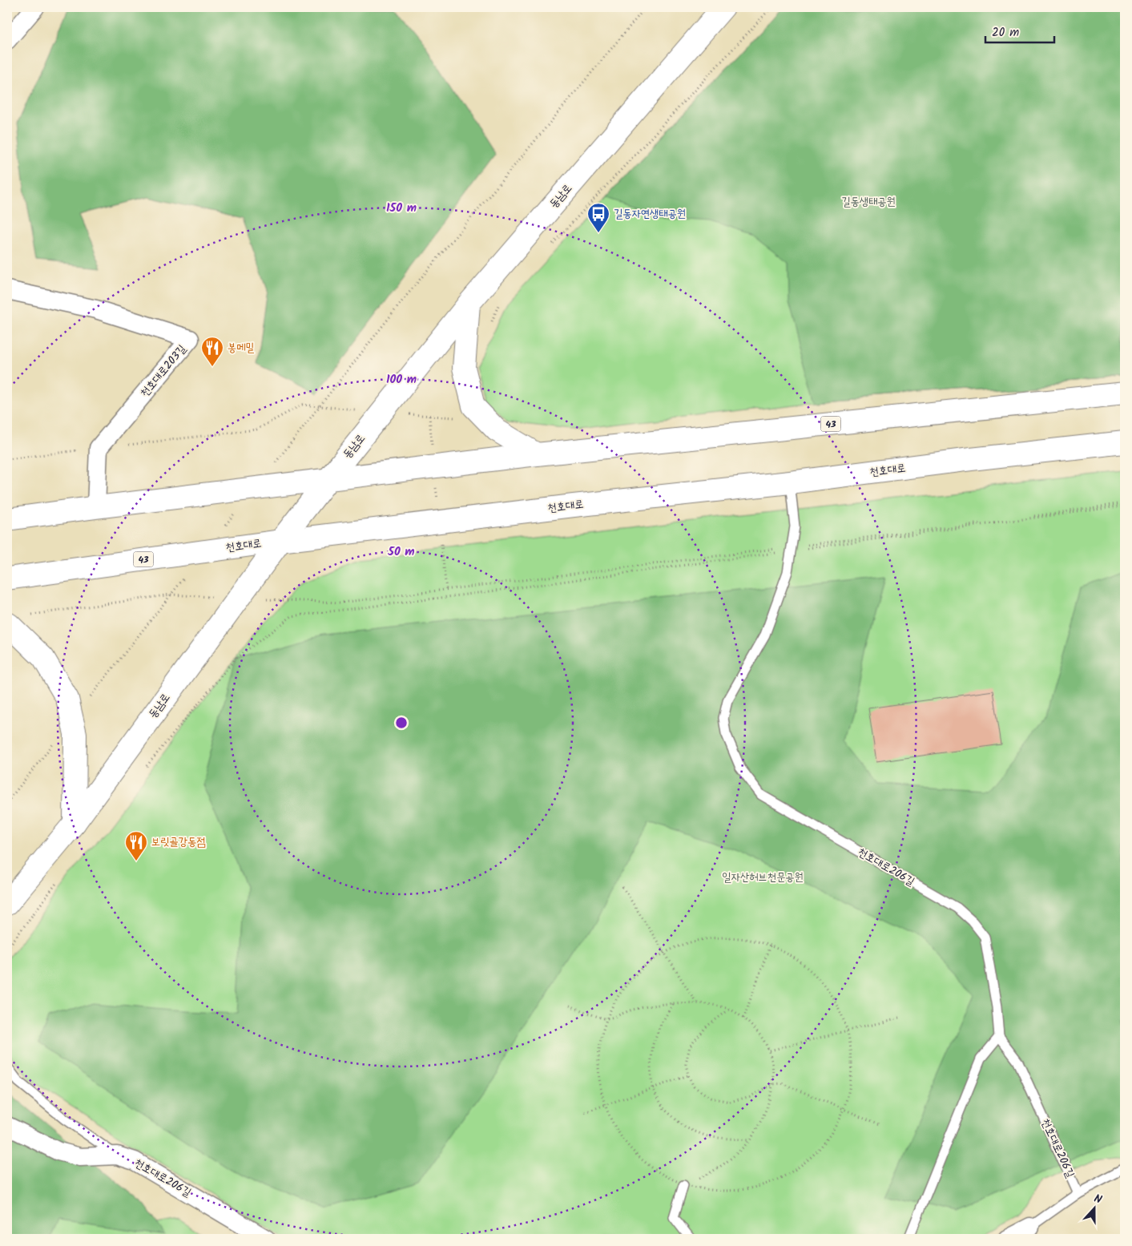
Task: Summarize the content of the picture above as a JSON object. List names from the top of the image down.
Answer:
{
  "streets": {
    "main road": ["동남로", "43", "천호대로"],
    "street": ["천호대로203길", "천호대로206길"]
  },
  "crossings": [
    ["동남로", "43"],
    ["동남로", "천호대로"],
    ["천호대로", "천호대로206길"]
  ],
  "parks": ["길동생태공원", "일자산허브천문공원"],
  "places": {
    "bus stop": ["길동자연생태공원"],
    "restaurant": ["봉메밀", "보릿골강동점"]
  },
  "scale_bar": "20 m",
  "north": "top",
  "rings": ["150 m", "100 m", "50 m"]
}
